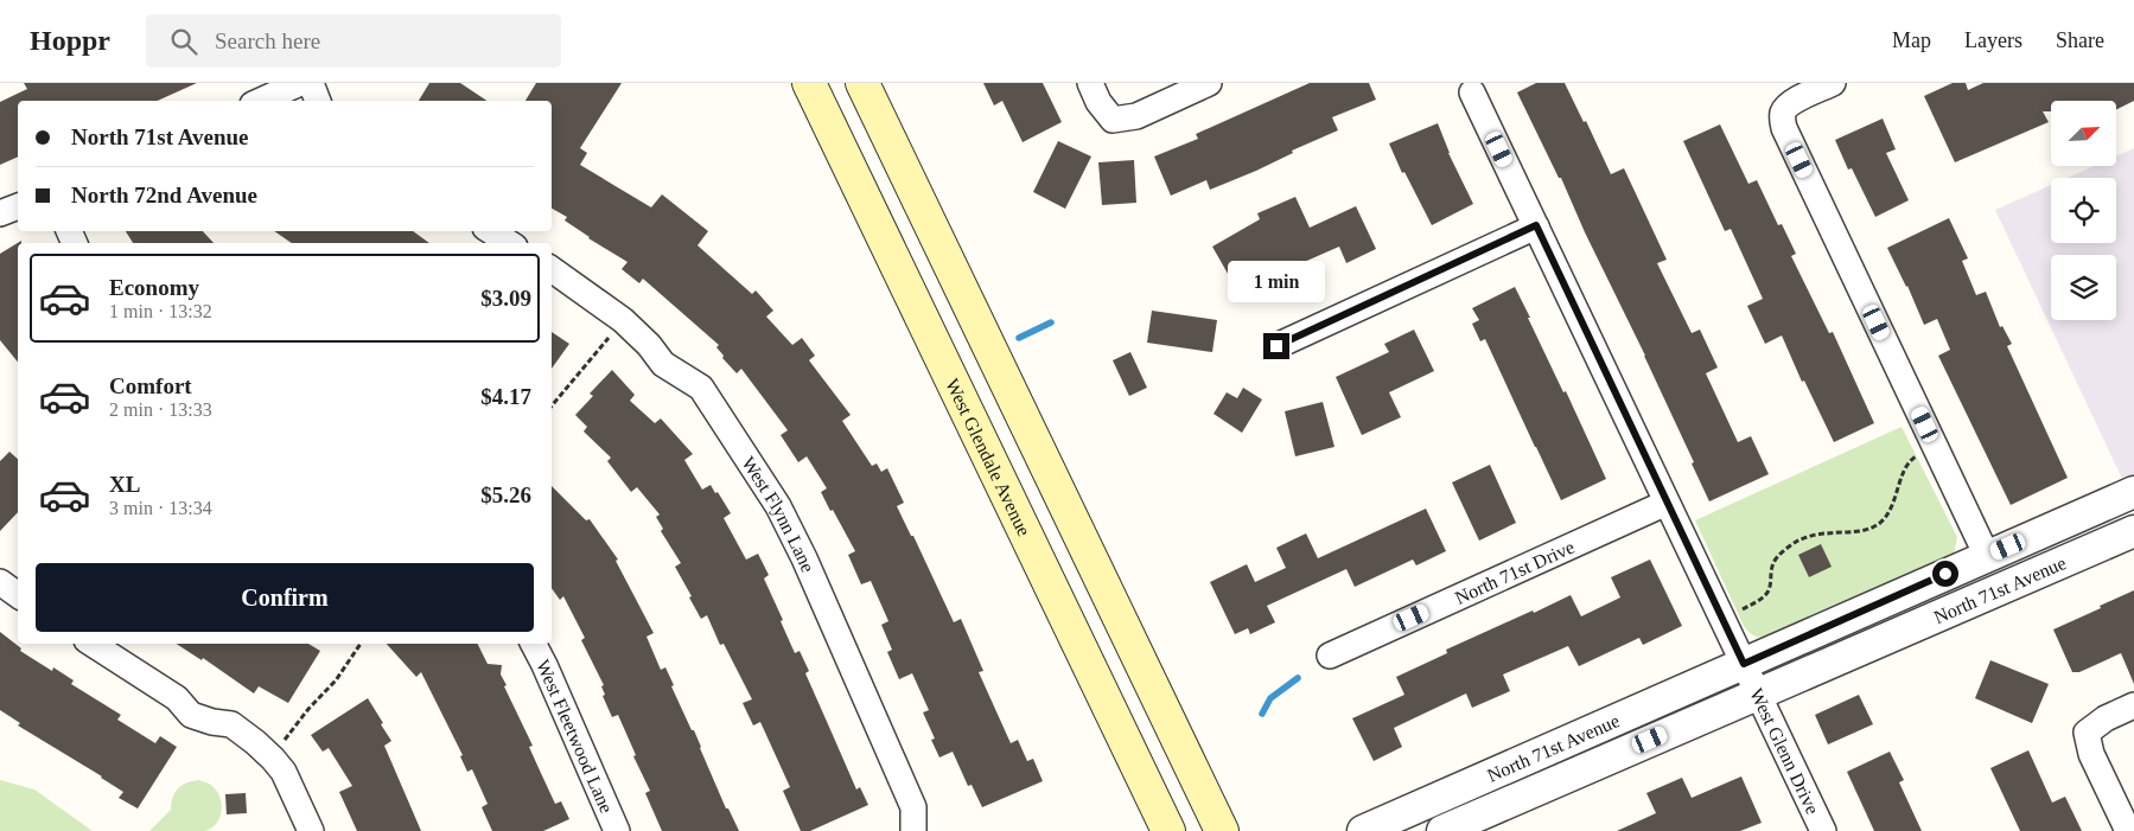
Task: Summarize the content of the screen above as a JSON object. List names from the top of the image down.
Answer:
{
  "streets": {
    "main road": ["West Glendale Avenue"],
    "street": [
      "West Flynn Lane",
      "North 71st Drive",
      "North 71st Avenue",
      "West Fleetwood Lane",
      "West Glenn Drive"
    ]
  },
  "crossings": [
    ["North 71st Drive", "West Glenn Drive"],
    ["North 71st Avenue", "West Glenn Drive"]
  ],
  "north": "top right",
  "page": {
    "header": "Hoppr",
    "search": "Search here",
    "nav": ["Map", "Layers", "Share"],
    "banner": ["North 71st Avenue", "North 72nd Avenue"],
    "list": [
      {
        "name": "Economy",
        "note": "1 min · 13:32",
        "value": "$3.09"
      },
      {
        "name": "Comfort",
        "note": "2 min · 13:33",
        "value": "$4.17"
      },
      {
        "name": "XL",
        "note": "3 min · 13:34",
        "value": "$5.26"
      }
    ],
    "bubble": "1 min",
    "buttons": "Confirm"
  }
}
